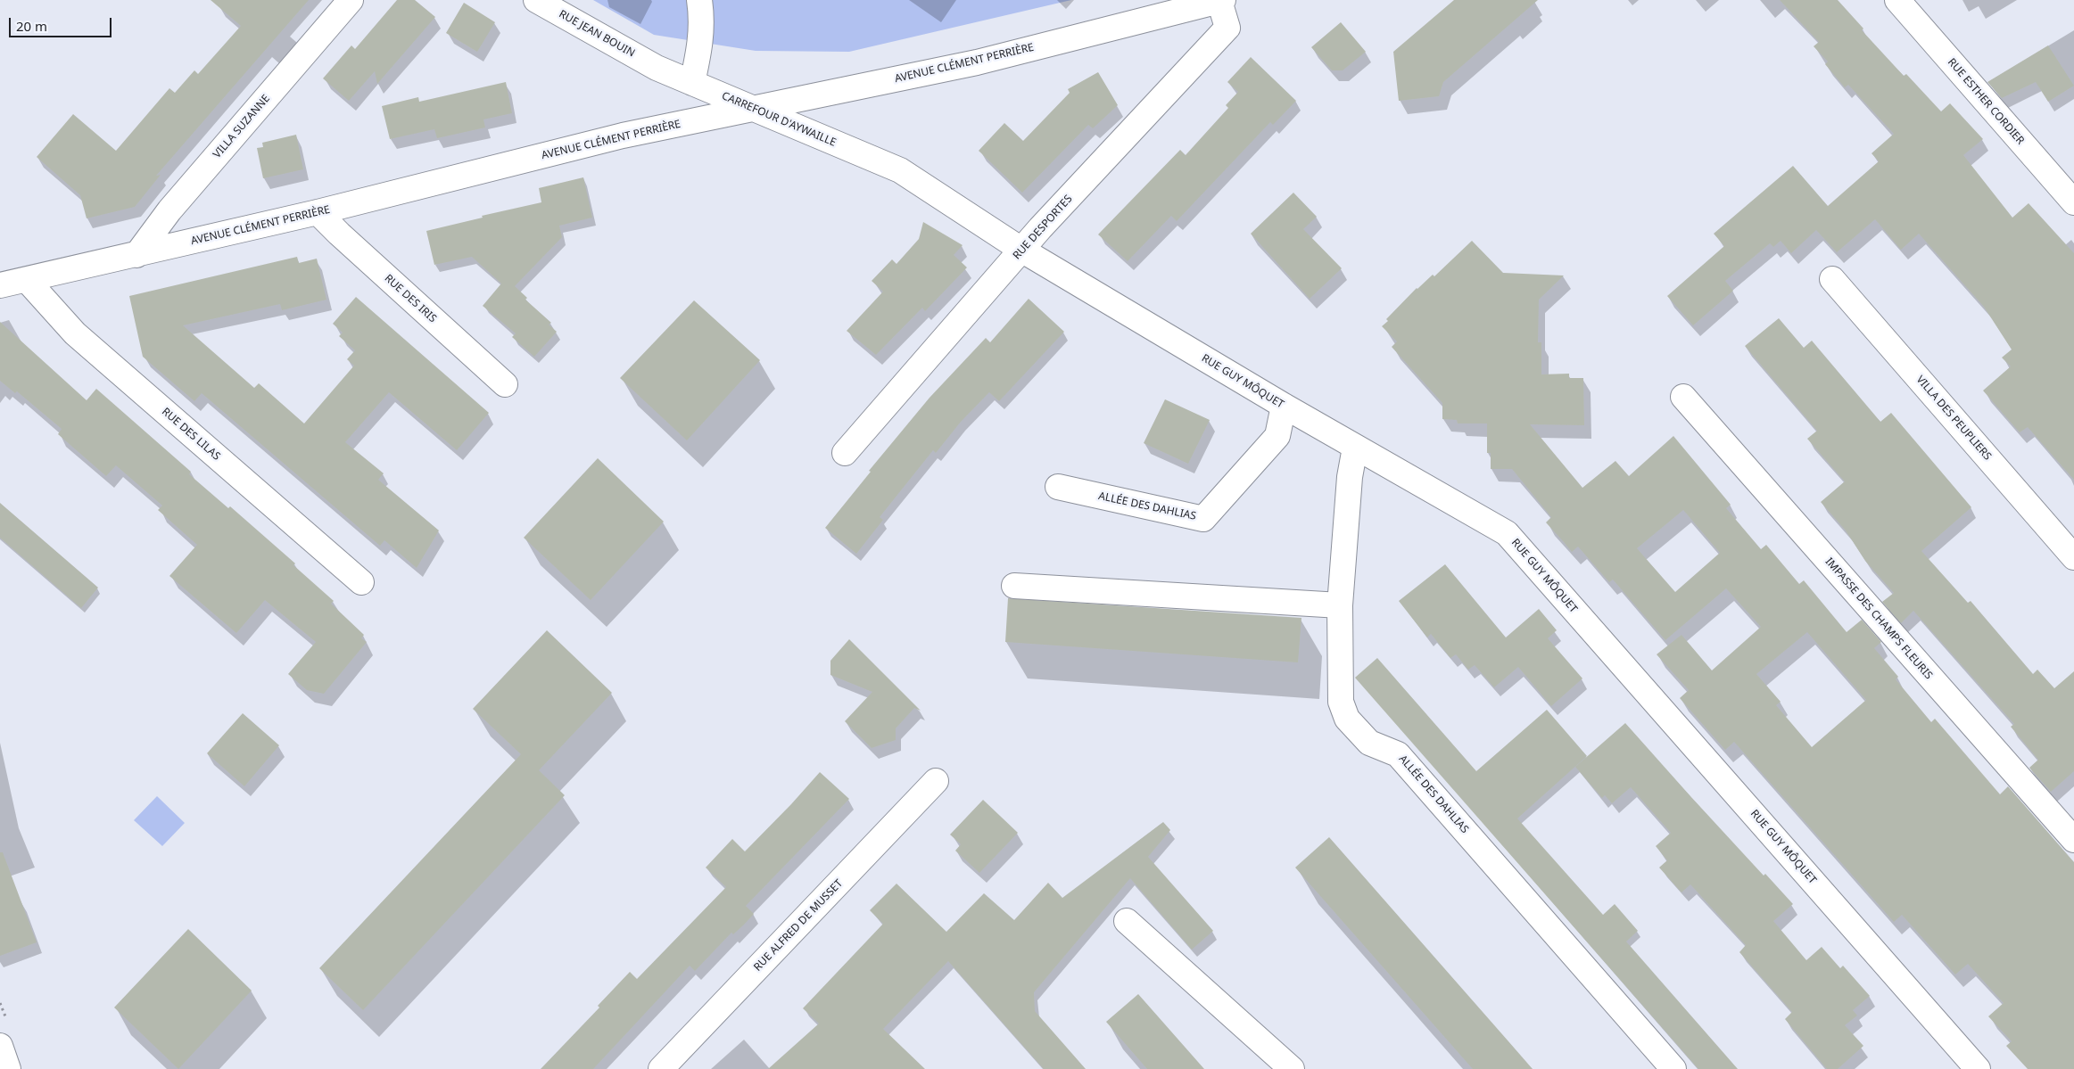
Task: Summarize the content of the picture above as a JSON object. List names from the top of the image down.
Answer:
{
  "streets": {
    "street": [
      "RUE JEAN BOUIN",
      "AVENUE CLÉMENT PERRIÈRE",
      "RUE ESTHER CORDIER",
      "CARREFOUR D'AYWAILLE",
      "VILLA SUZANNE",
      "RUE DESPORTES",
      "RUE DES IRIS",
      "RUE GUY MÔQUET",
      "VILLA DES PEUPLIERS",
      "RUE DES LILAS",
      "ALLÉE DES DAHLIAS",
      "IMPASSE DES CHAMPS FLEURIS",
      "RUE ALFRED DE MUSSET"
    ]
  },
  "crossings": [
    ["RUE JEAN BOUIN", "CARREFOUR D'AYWAILLE"],
    ["AVENUE CLÉMENT PERRIÈRE", "CARREFOUR D'AYWAILLE"],
    ["AVENUE CLÉMENT PERRIÈRE", "VILLA SUZANNE"],
    ["AVENUE CLÉMENT PERRIÈRE", "RUE DESPORTES"],
    ["AVENUE CLÉMENT PERRIÈRE", "RUE DES IRIS"],
    ["AVENUE CLÉMENT PERRIÈRE", "RUE DES LILAS"],
    ["CARREFOUR D'AYWAILLE", "RUE GUY MÔQUET"],
    ["RUE DESPORTES", "RUE GUY MÔQUET"],
    ["RUE GUY MÔQUET", "ALLÉE DES DAHLIAS"]
  ],
  "scale_bar": "20 m"
}
